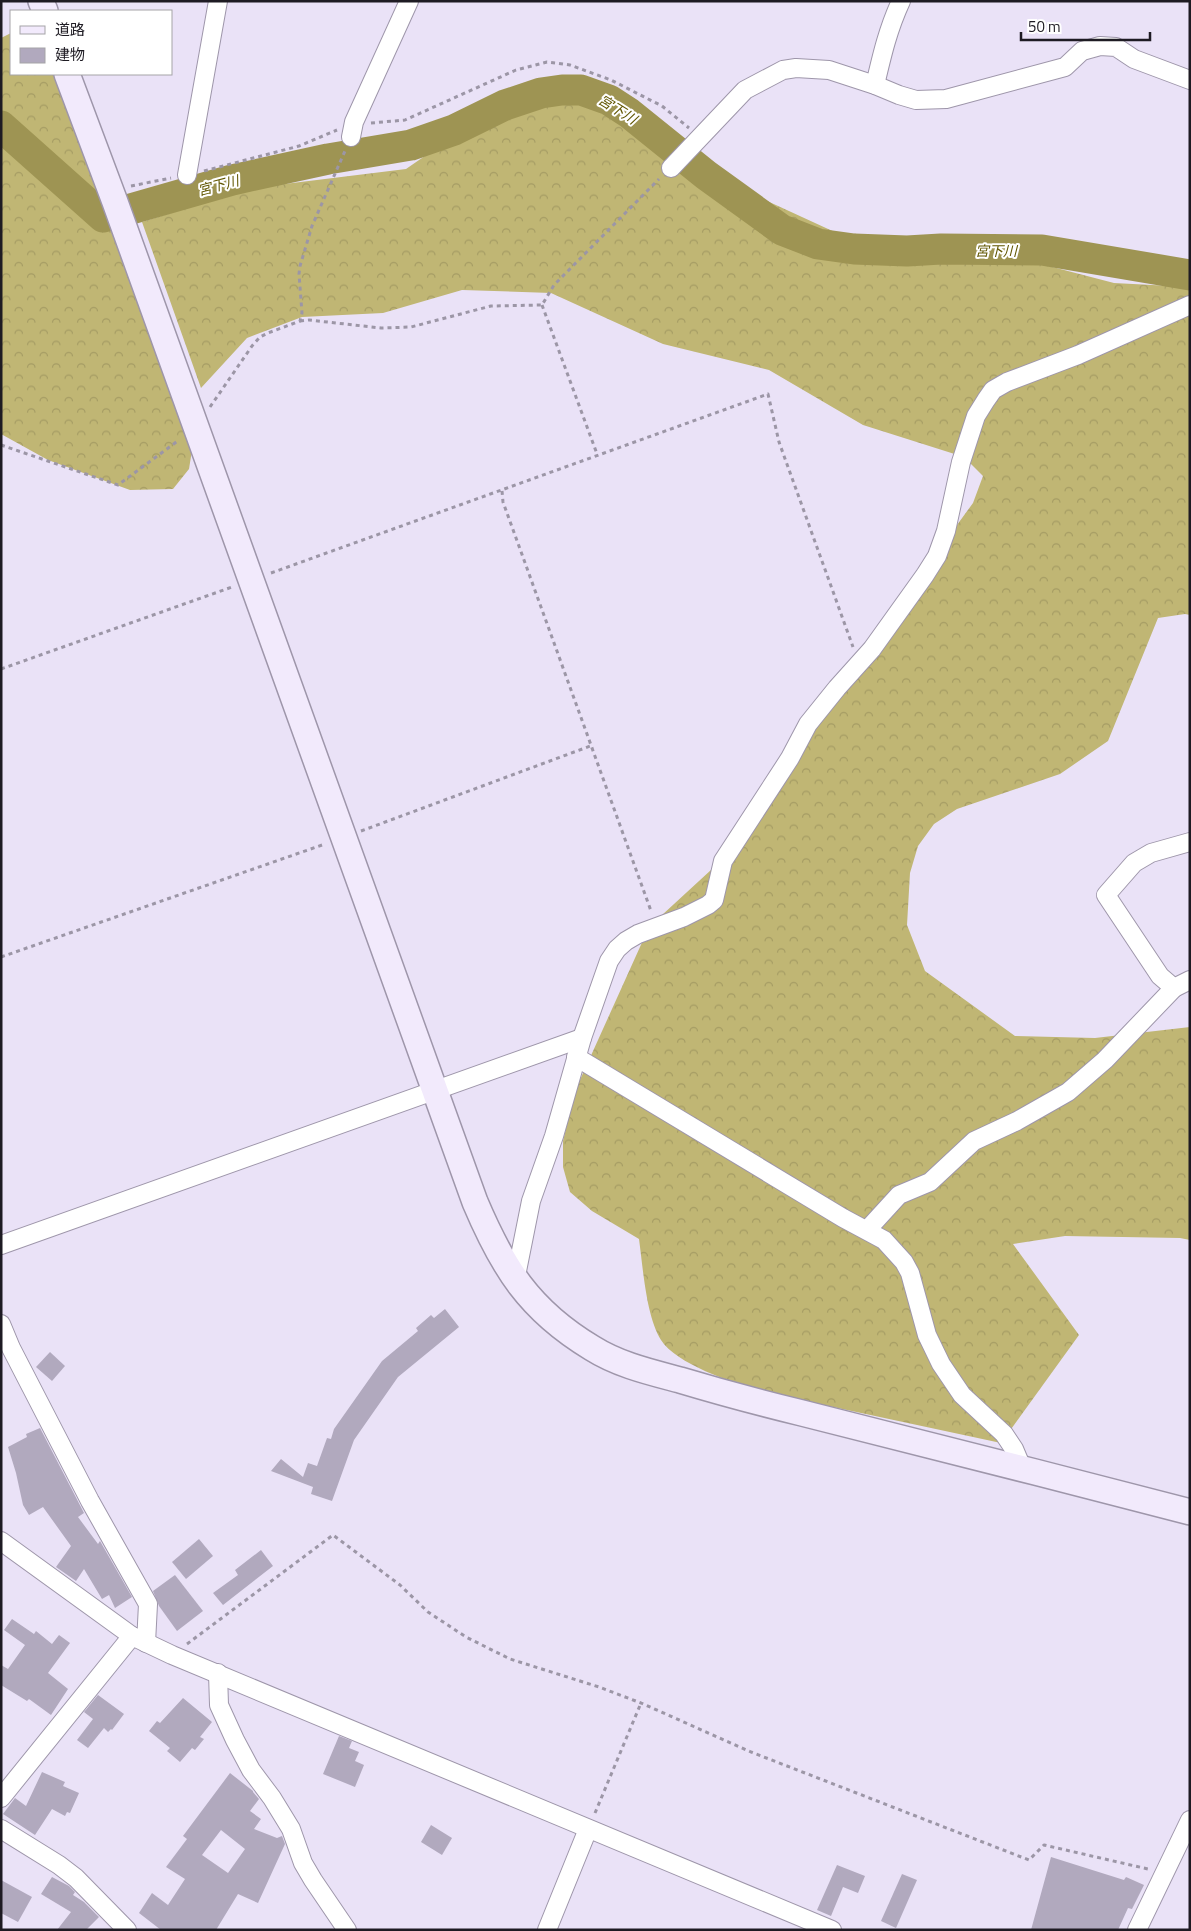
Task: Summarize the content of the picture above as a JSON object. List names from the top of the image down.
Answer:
{
  "water": ["宮下川"],
  "legend": ["道路", "建物"],
  "scale_bar": "50 m"
}
